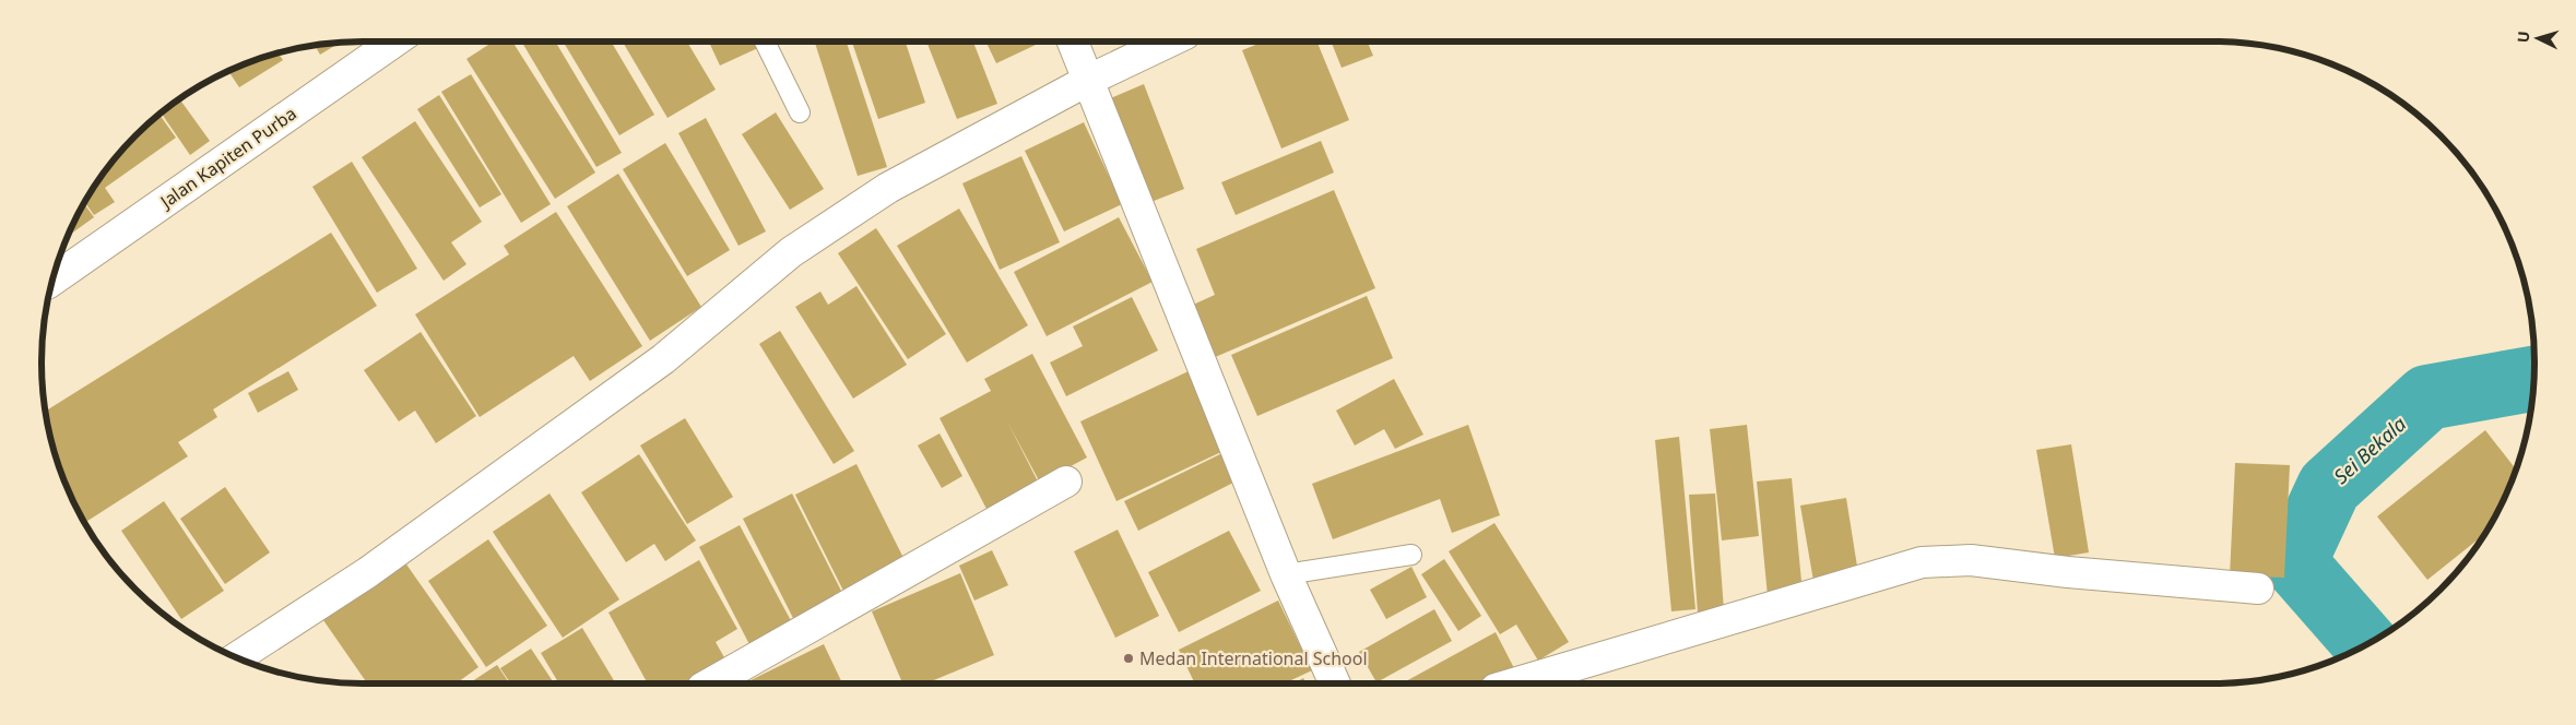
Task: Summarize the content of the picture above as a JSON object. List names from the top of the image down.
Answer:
{
  "streets": {
    "street": ["Jalan Kapiten Purba"]
  },
  "water": ["Sei Bekala"],
  "places": ["Medan International School"],
  "north": "left"
}
